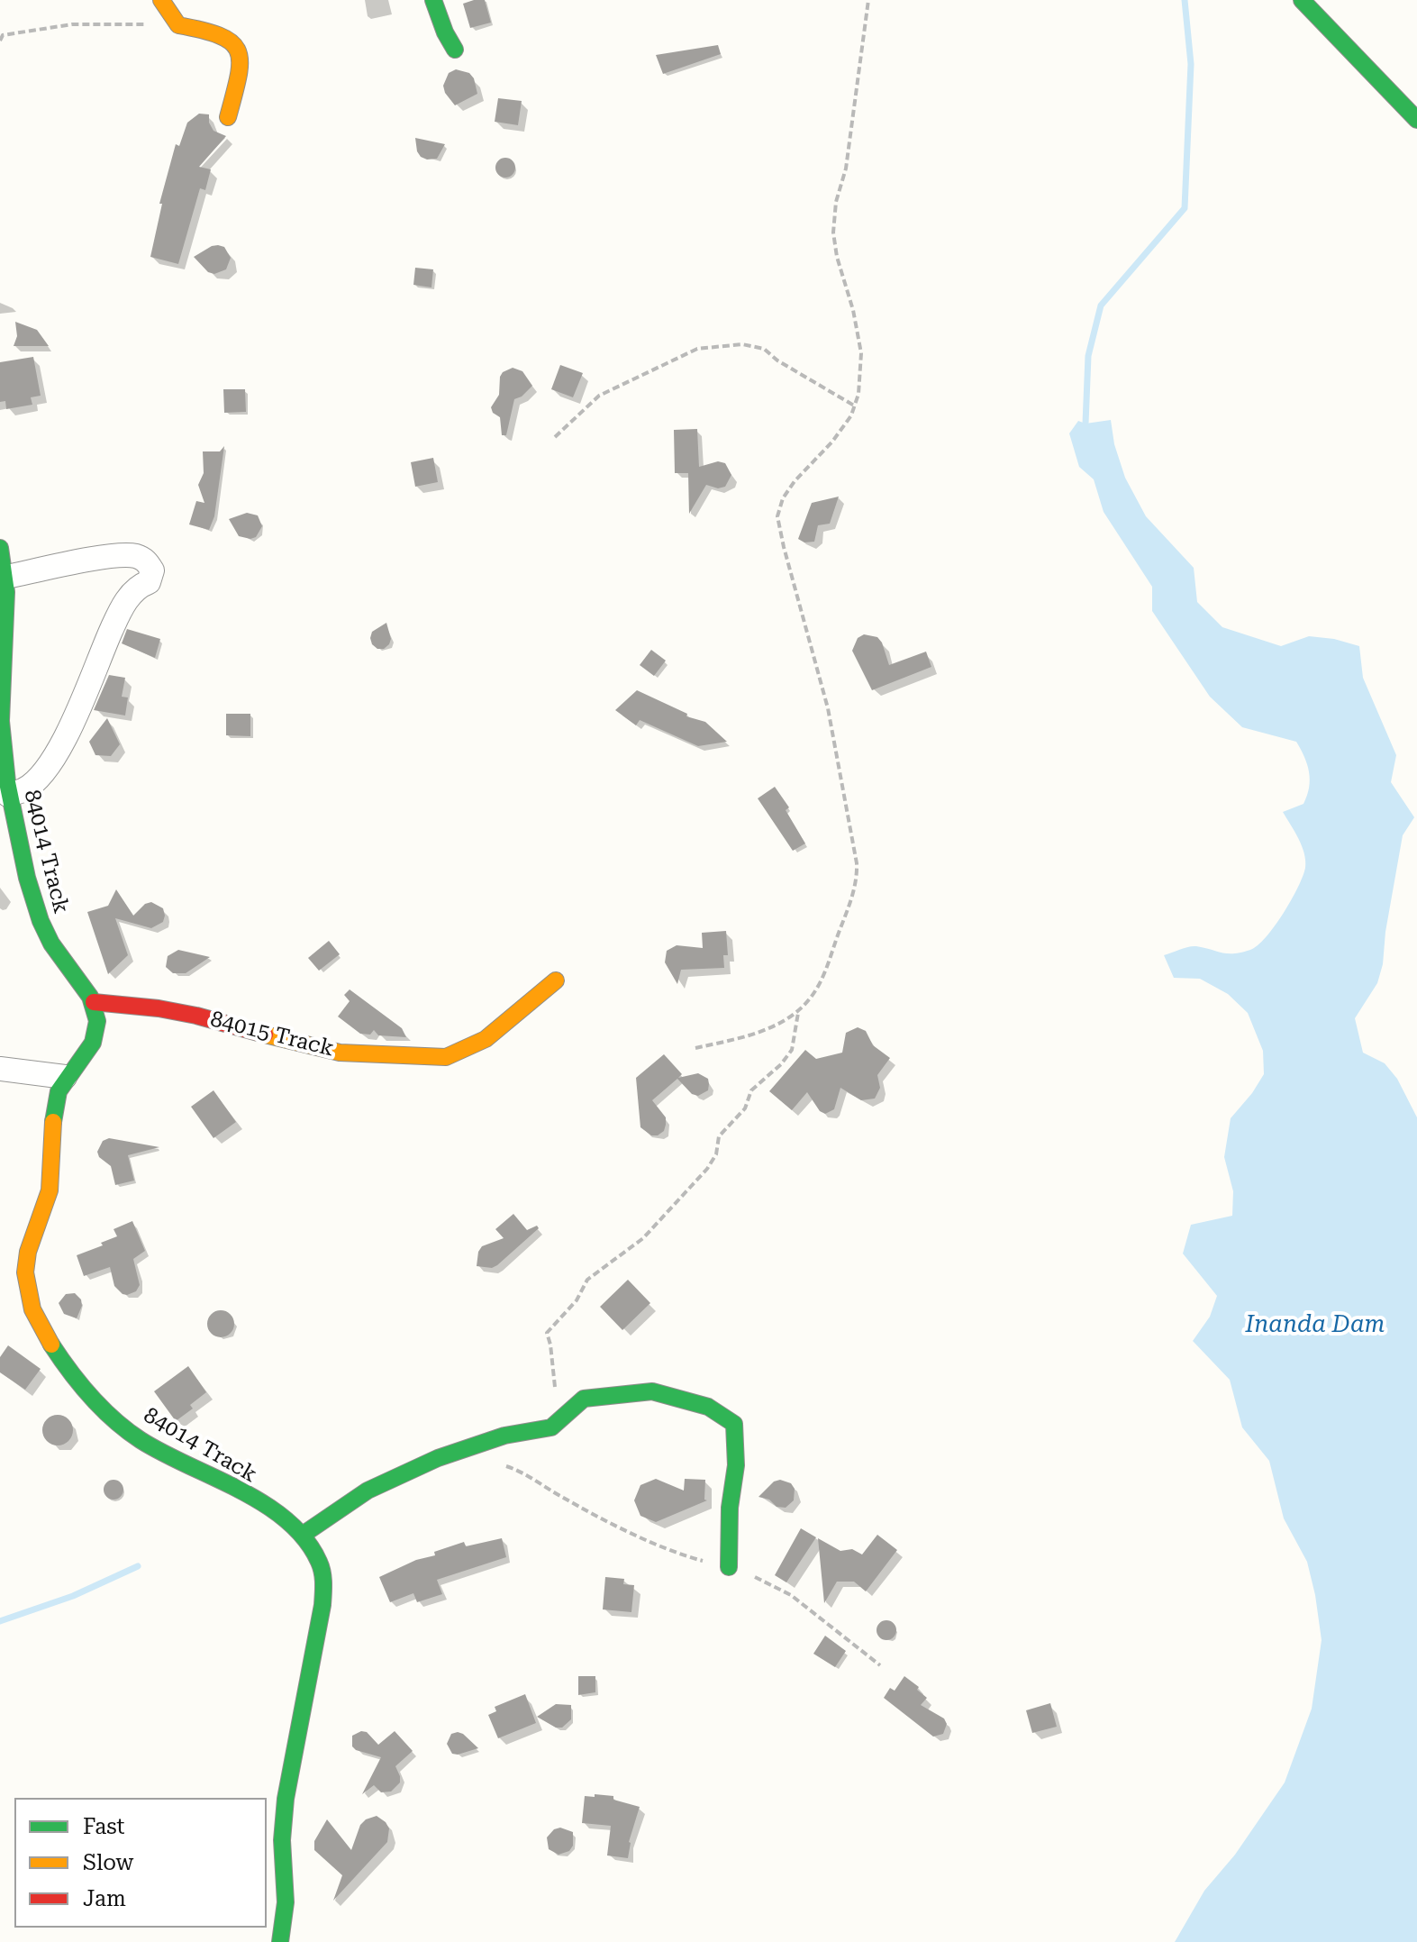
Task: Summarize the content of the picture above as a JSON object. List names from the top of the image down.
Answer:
{
  "streets": {
    "street": ["84014 Track", "84015 Track"]
  },
  "crossings": [
    ["84014 Track", "84015 Track"]
  ],
  "water": ["Inanda Dam"],
  "legend": ["Fast", "Slow", "Jam"]
}
